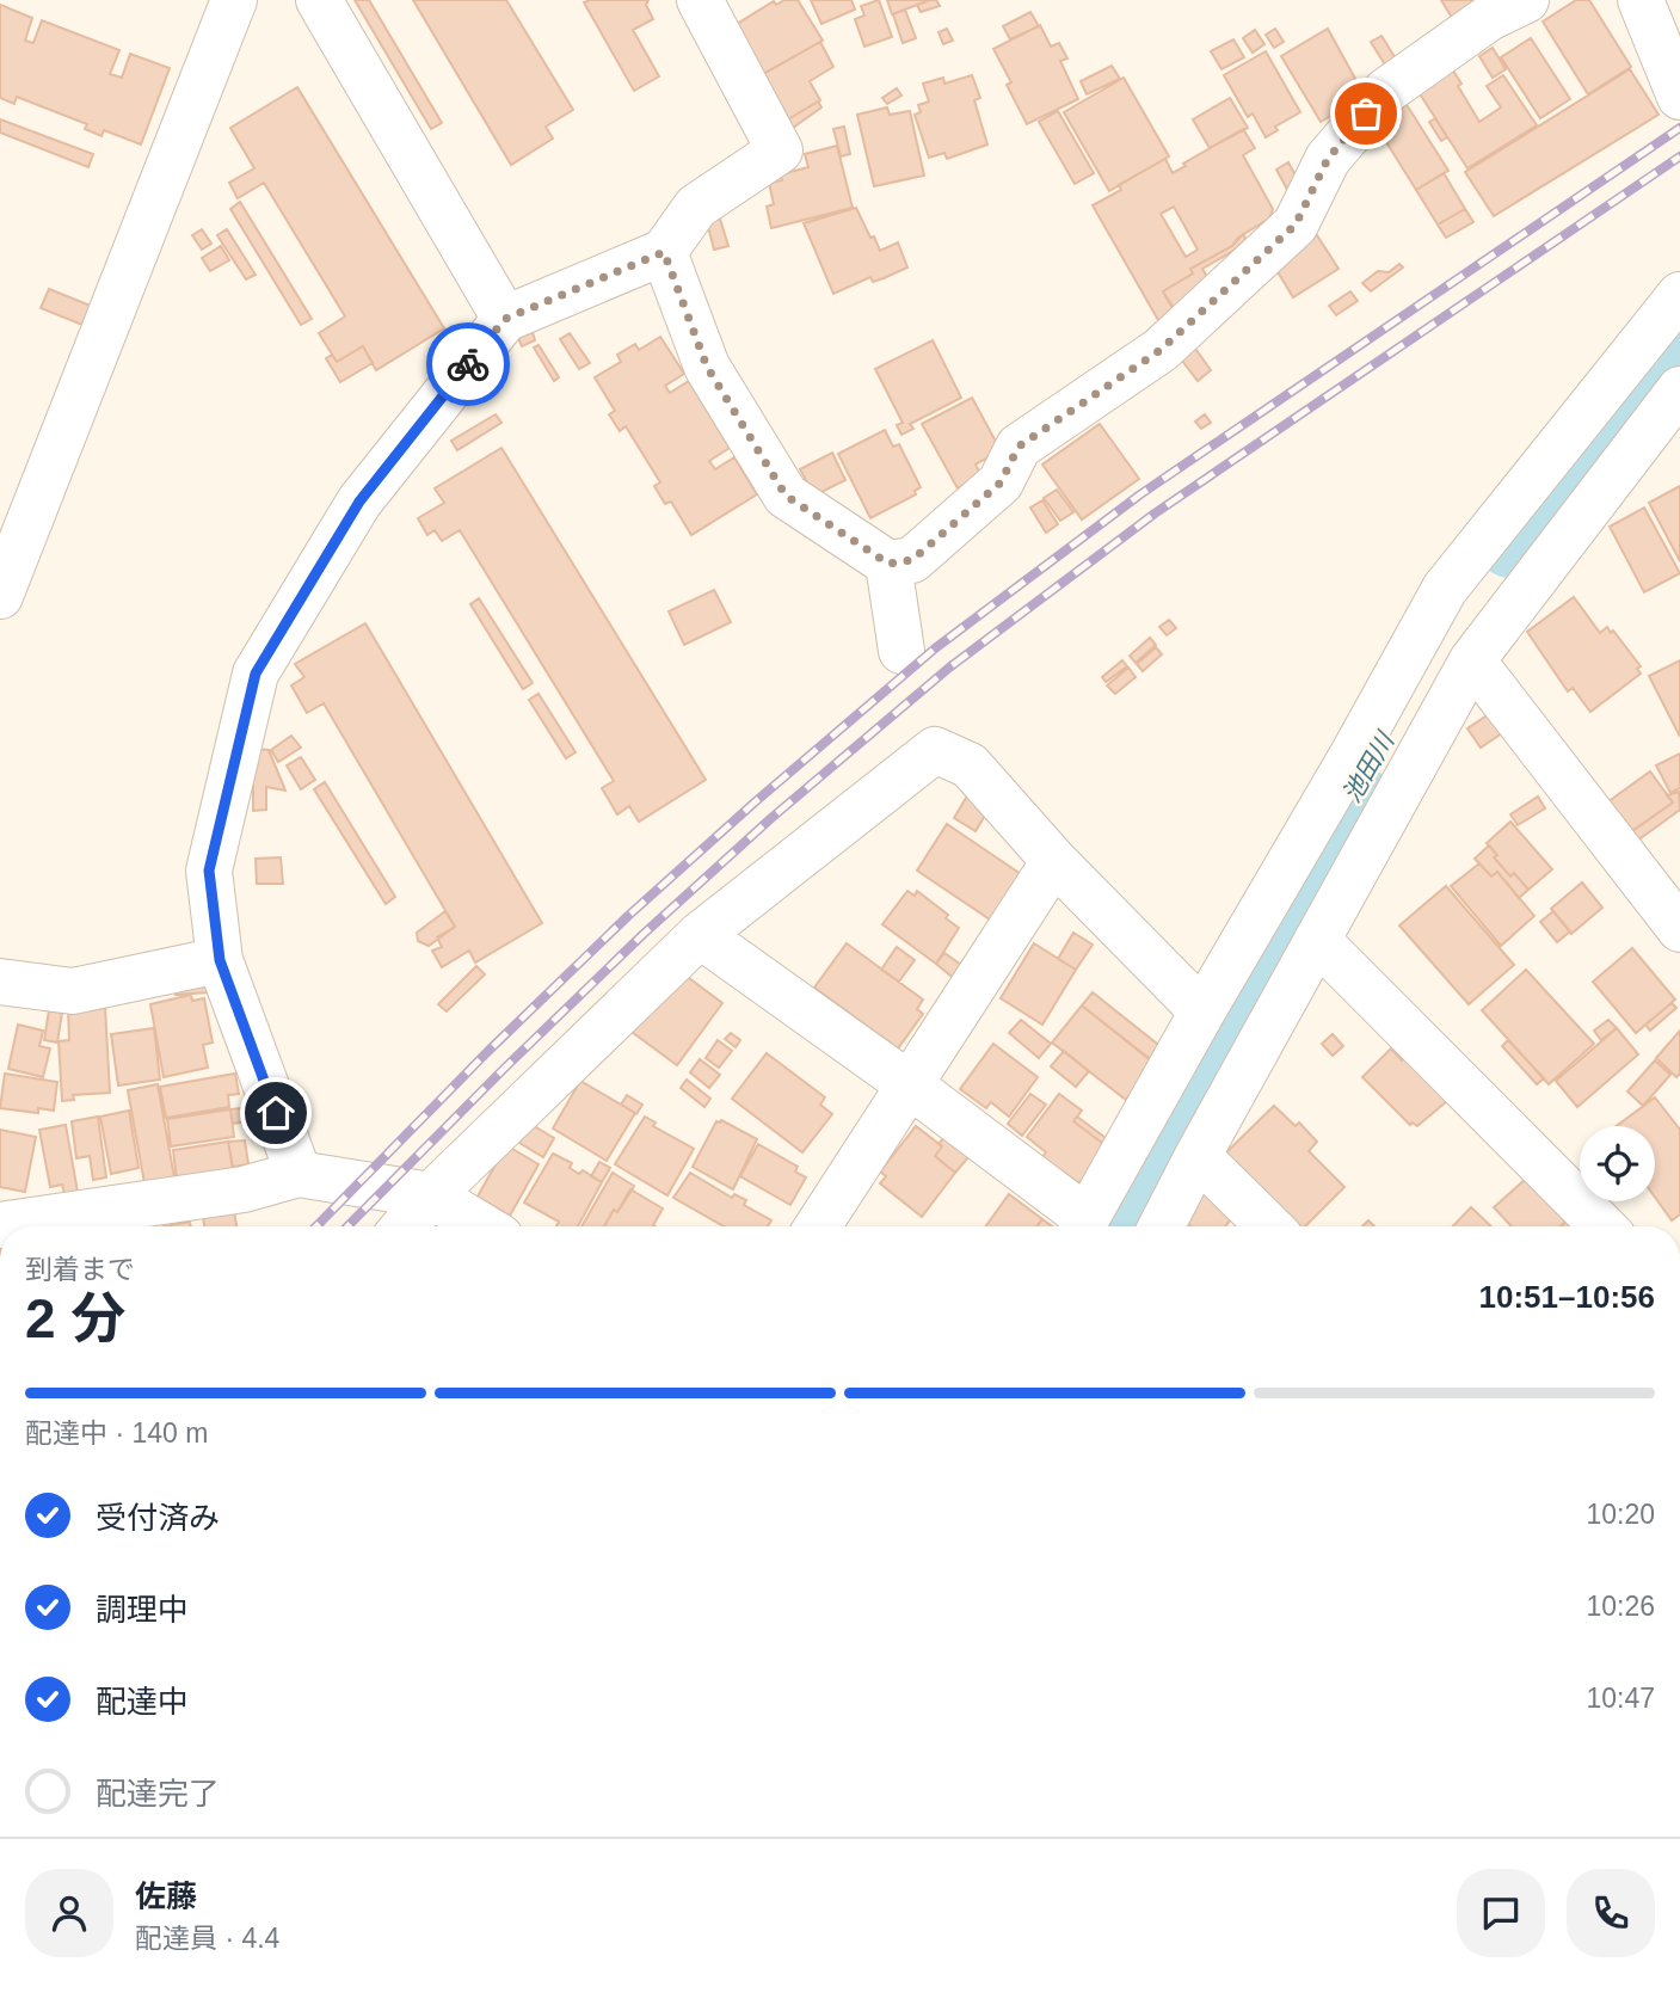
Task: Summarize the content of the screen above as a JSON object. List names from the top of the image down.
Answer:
{
  "water": ["池田川"],
  "page": {
    "heading": ["2 分", "到着まで", "10:51–10:56"],
    "panel": ["佐藤", "配達員 · 4.4"],
    "bar": "配達中 · 140 m",
    "list": [
      ["受付済み", "10:20"],
      ["調理中", "10:26"],
      ["配達中", "10:47"],
      "配達完了"
    ]
  }
}
